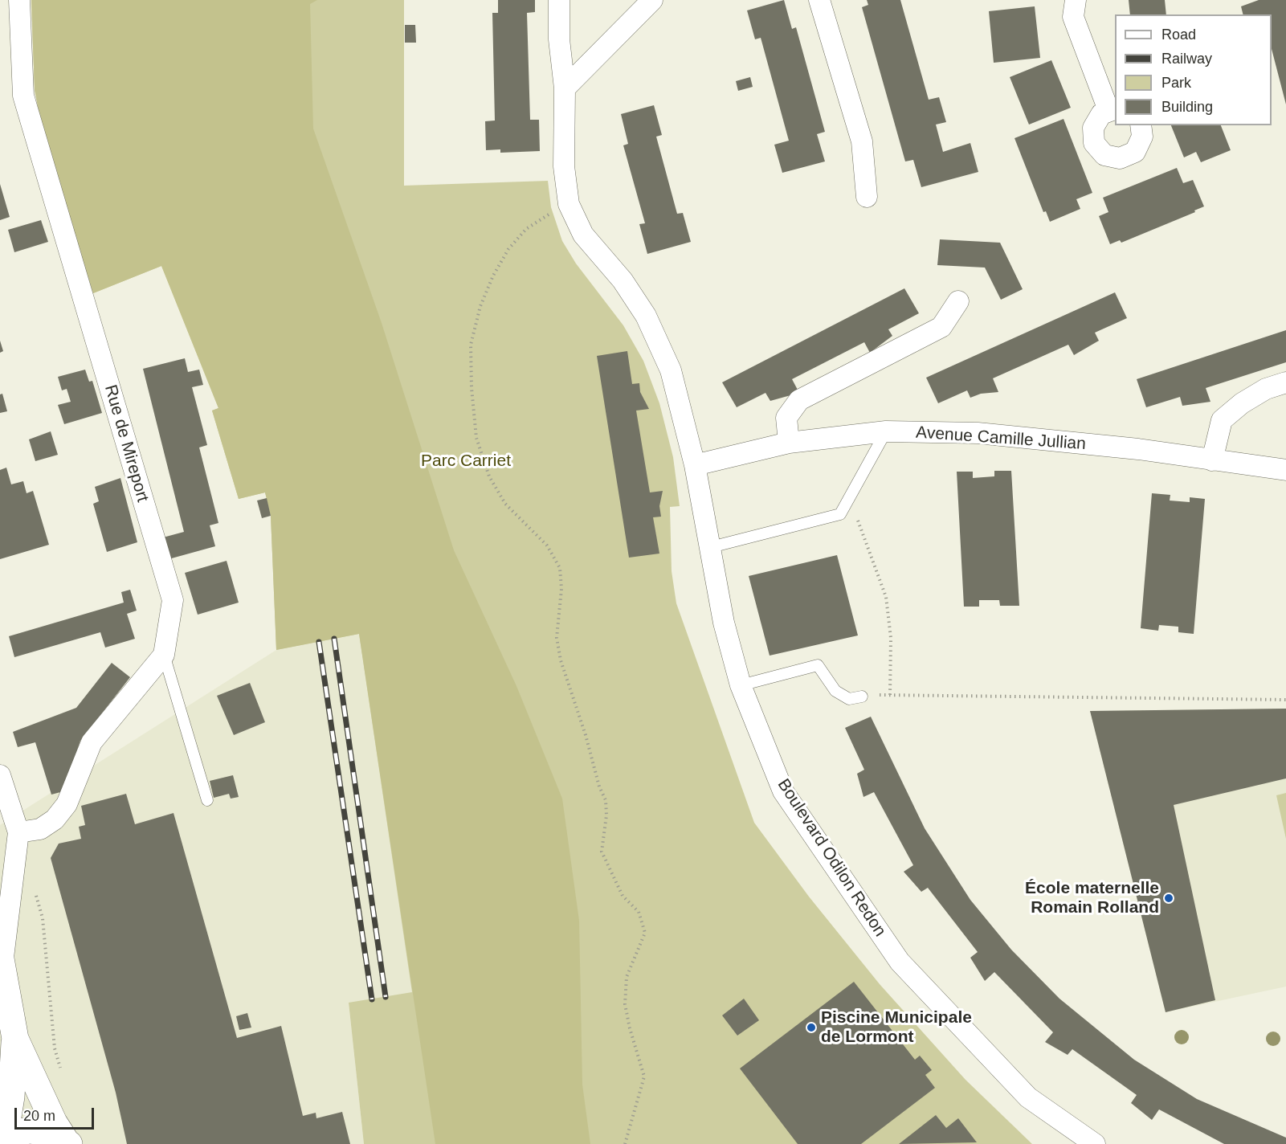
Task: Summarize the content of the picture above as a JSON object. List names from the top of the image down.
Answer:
{
  "streets": {
    "street": ["Avenue Camille Jullian", "Rue de Mireport", "Boulevard Odilon Redon"]
  },
  "crossings": [
    ["Avenue Camille Jullian", "Boulevard Odilon Redon"]
  ],
  "parks": ["Parc Carriet"],
  "places": ["École maternelle Romain Rolland", "Piscine Municipale de Lormont"],
  "legend": [
    "Road",
    "Railway",
    "Park",
    "Building"
  ],
  "scale_bar": "20 m"
}
